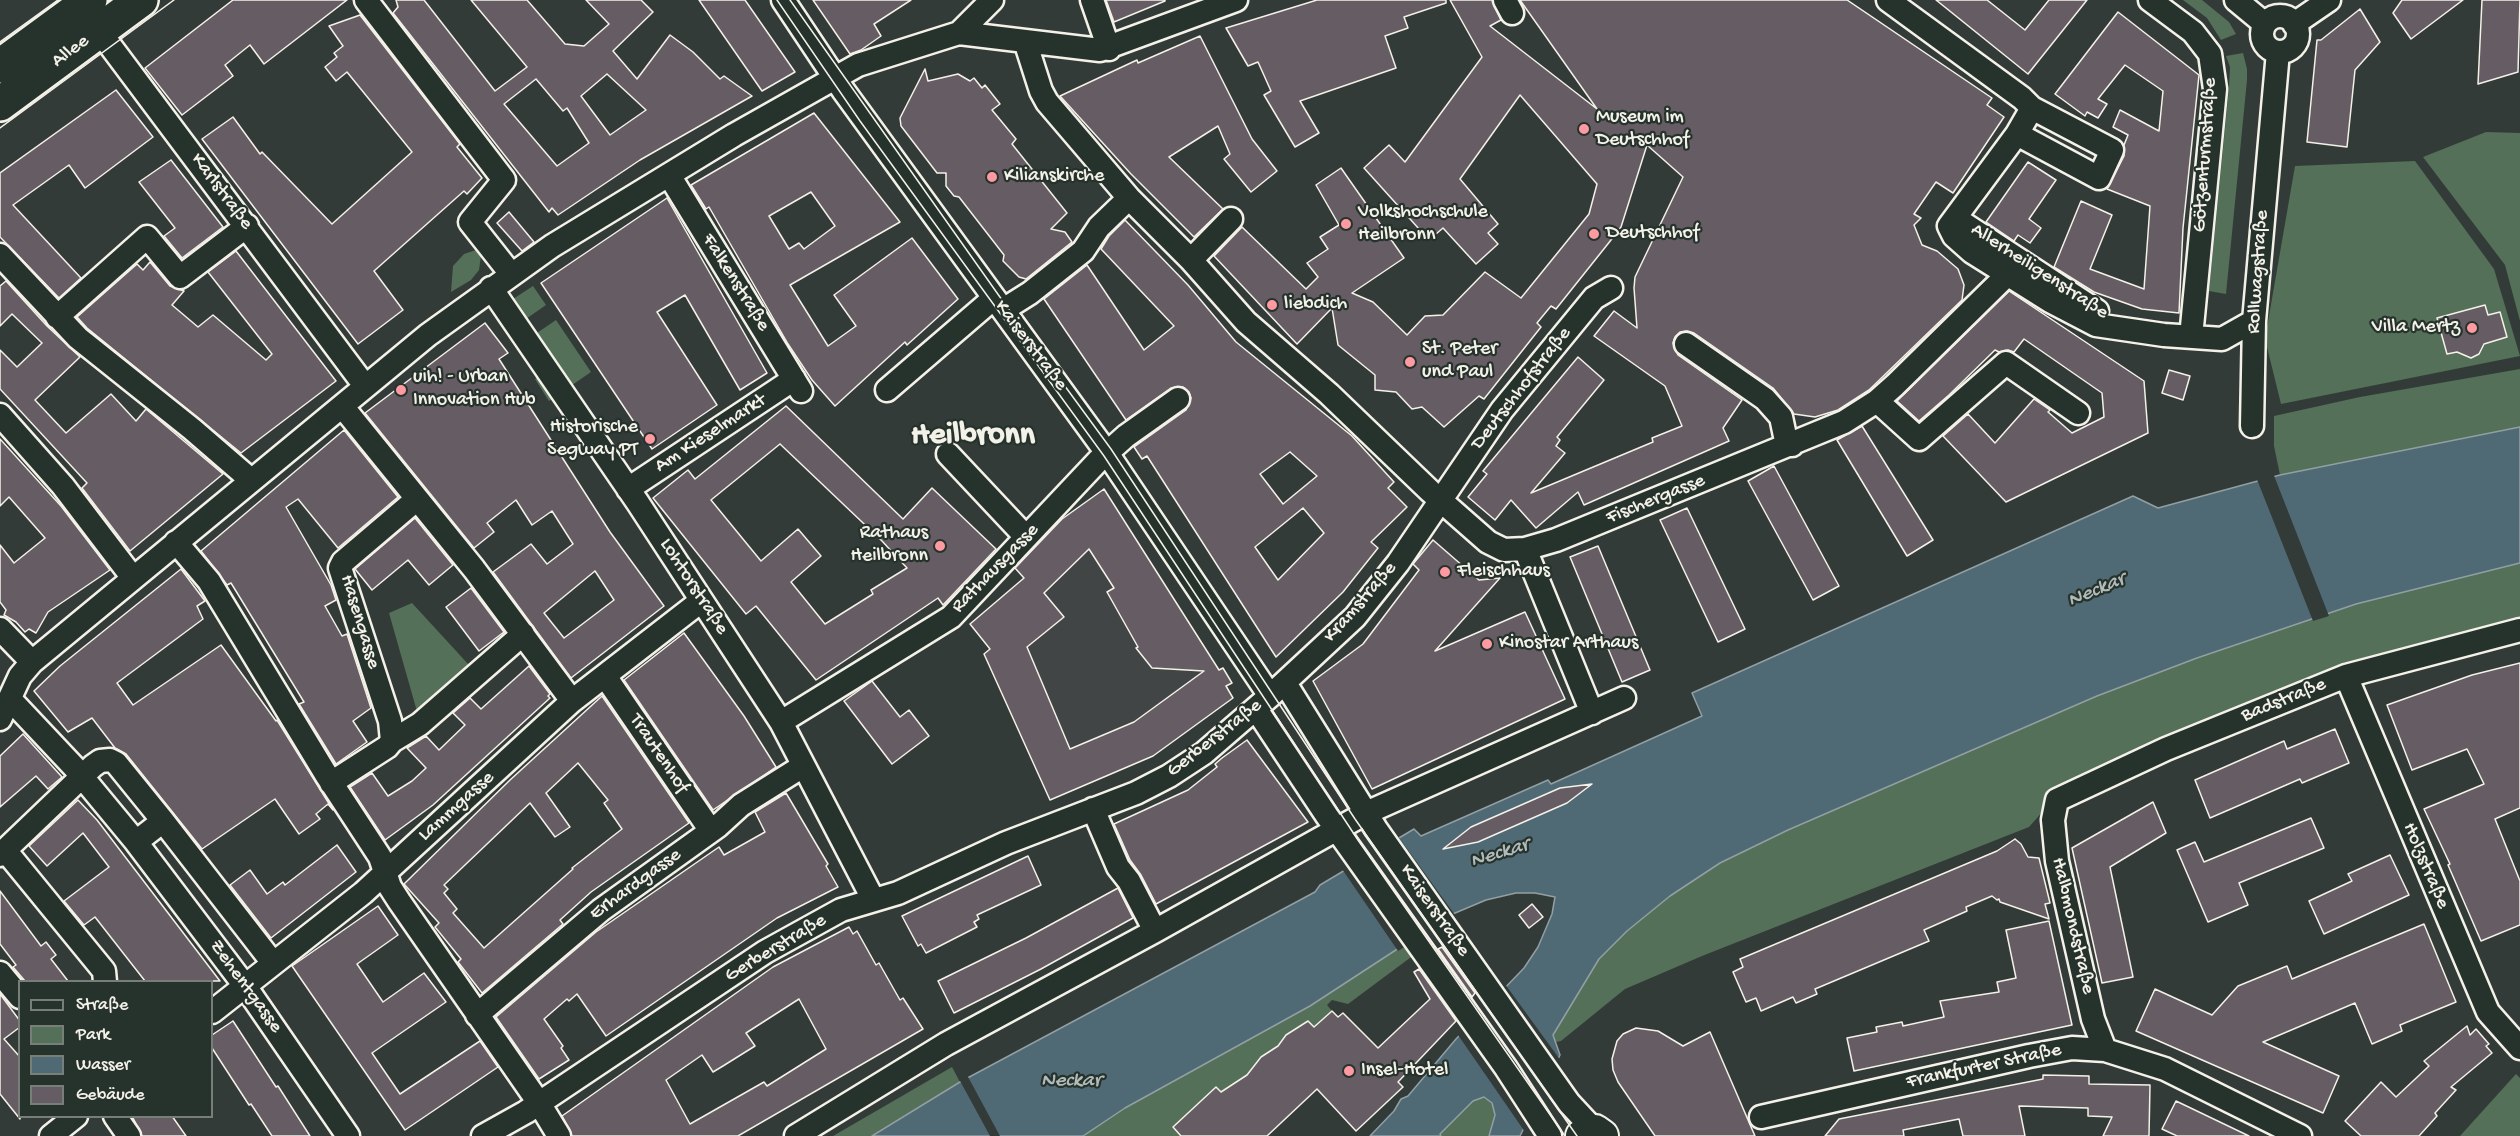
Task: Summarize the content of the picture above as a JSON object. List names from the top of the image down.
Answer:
{
  "streets": {
    "main road": ["Allee"],
    "street": [
      "Götzenturmstraße",
      "Karlstraße",
      "Allerheiligenstraße",
      "Rollwagstraße",
      "Falkenstraße",
      "Kaiserstraße",
      "Deutschhofstraße",
      "Am Kieselmarkt",
      "Fischergasse",
      "Rathausgasse",
      "Lohtorstraße",
      "Kramstraße",
      "Hasengasse",
      "Badstraße",
      "Gerberstraße",
      "Trautenhof",
      "Lammgasse",
      "Holzstraße",
      "Erhardgasse",
      "Halbmondstraße",
      "Zehentgasse",
      "Frankfurter Straße"
    ]
  },
  "crossings": [
    ["Allee", "Karlstraße"],
    ["Götzenturmstraße", "Allerheiligenstraße"],
    ["Allerheiligenstraße", "Rollwagstraße"],
    ["Allerheiligenstraße", "Fischergasse"],
    ["Falkenstraße", "Am Kieselmarkt"],
    ["Kaiserstraße", "Rathausgasse"],
    ["Kaiserstraße", "Kramstraße"],
    ["Kaiserstraße", "Gerberstraße"],
    ["Deutschhofstraße", "Fischergasse"],
    ["Deutschhofstraße", "Kramstraße"],
    ["Am Kieselmarkt", "Lohtorstraße"],
    ["Fischergasse", "Kramstraße"],
    ["Rathausgasse", "Lohtorstraße"],
    ["Lohtorstraße", "Gerberstraße"],
    ["Lohtorstraße", "Lammgasse"],
    ["Lohtorstraße", "Erhardgasse"],
    ["Kramstraße", "Gerberstraße"],
    ["Badstraße", "Holzstraße"],
    ["Badstraße", "Halbmondstraße"],
    ["Trautenhof", "Lammgasse"],
    ["Trautenhof", "Erhardgasse"],
    ["Lammgasse", "Zehentgasse"],
    ["Halbmondstraße", "Frankfurter Straße"]
  ],
  "districts": ["Heilbronn"],
  "water": ["Neckar"],
  "places": [
    "Museum im Deutschhof",
    "Kilianskirche",
    "Volkshochschule Heilbronn",
    "Deutschhof",
    "liebdich",
    "Villa Mertz",
    "St. Peter und Paul",
    "uih! - Urban Innovation Hub",
    "Historische Segway PT",
    "Rathaus Heilbronn",
    "Fleischhaus",
    "Kinostar Arthaus",
    "Insel-Hotel"
  ],
  "legend": [
    "Straße",
    "Park",
    "Wasser",
    "Gebäude"
  ]
}
